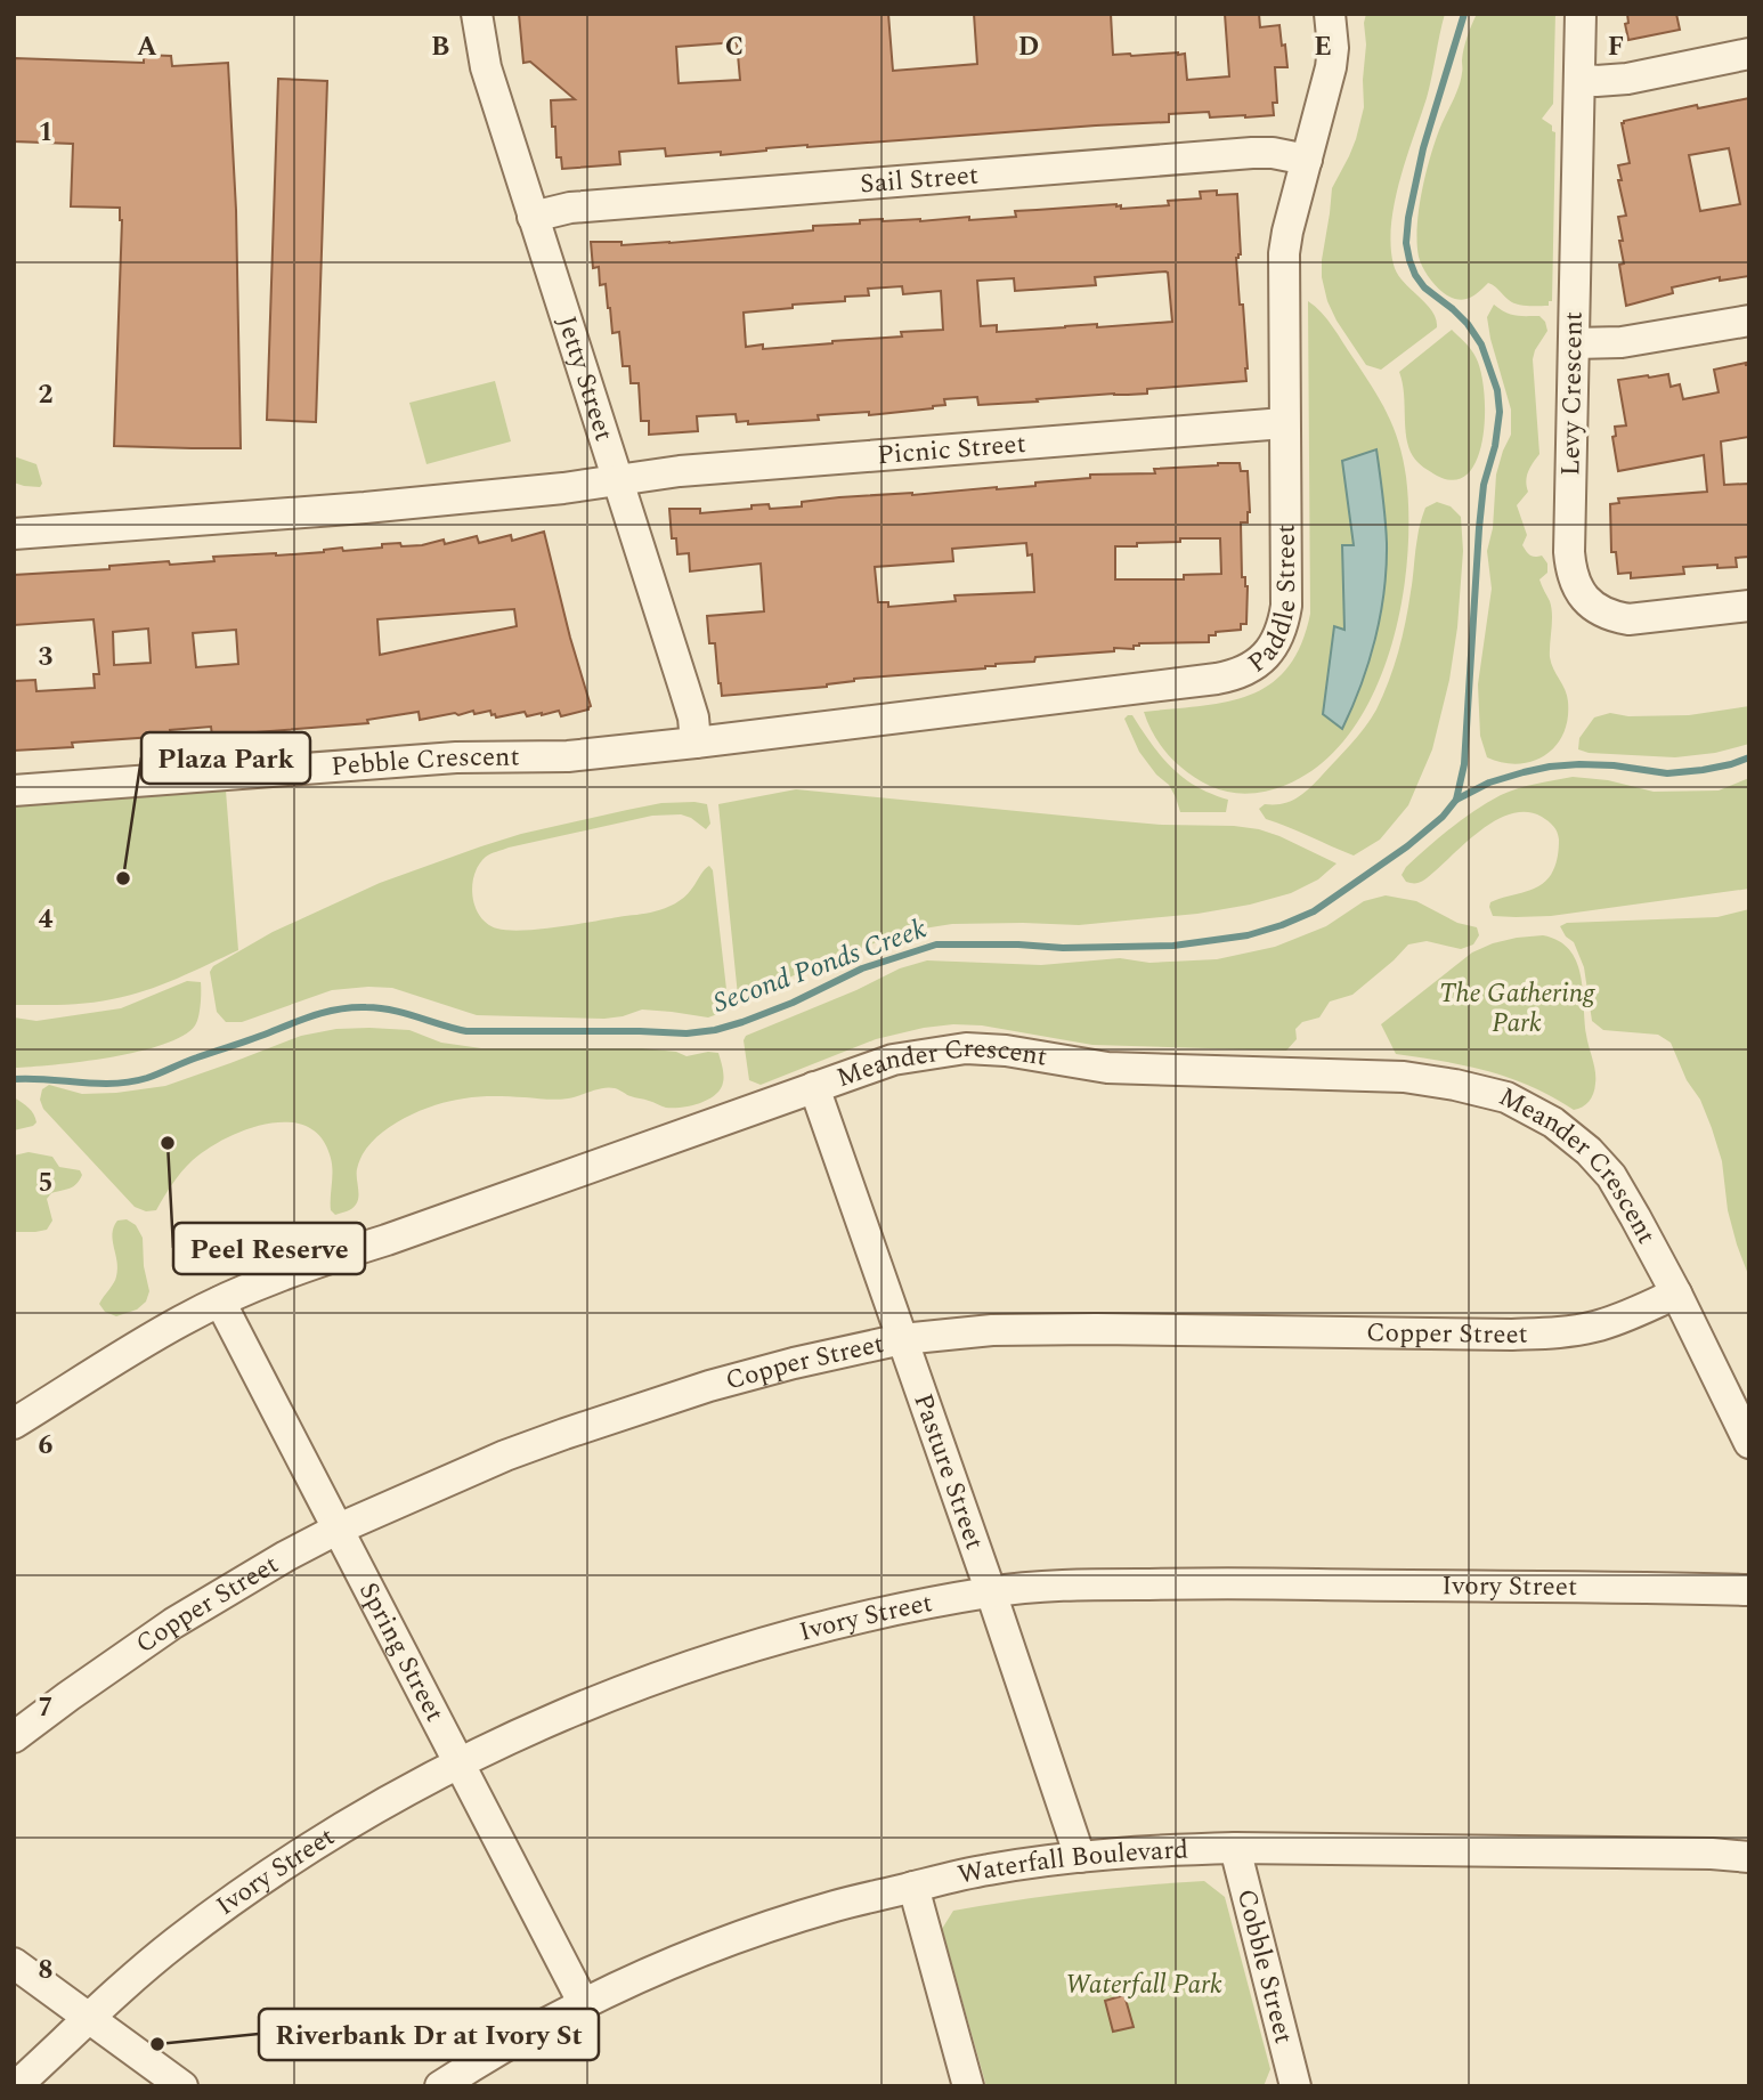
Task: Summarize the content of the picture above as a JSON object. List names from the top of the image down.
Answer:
{
  "streets": {
    "street": [
      "Sail Street",
      "Jetty Street",
      "Levy Crescent",
      "Picnic Street",
      "Paddle Street",
      "Pebble Crescent",
      "Meander Crescent",
      "Copper Street",
      "Pasture Street",
      "Ivory Street",
      "Spring Street",
      "Waterfall Boulevard",
      "Cobble Street"
    ]
  },
  "crossings": [
    ["Sail Street", "Jetty Street"],
    ["Sail Street", "Paddle Street"],
    ["Jetty Street", "Picnic Street"],
    ["Jetty Street", "Paddle Street"],
    ["Jetty Street", "Pebble Crescent"],
    ["Picnic Street", "Paddle Street"],
    ["Paddle Street", "Pebble Crescent"],
    ["Meander Crescent", "Copper Street"],
    ["Meander Crescent", "Pasture Street"],
    ["Meander Crescent", "Spring Street"],
    ["Copper Street", "Pasture Street"],
    ["Copper Street", "Spring Street"],
    ["Pasture Street", "Ivory Street"],
    ["Pasture Street", "Waterfall Boulevard"],
    ["Ivory Street", "Spring Street"],
    ["Spring Street", "Waterfall Boulevard"],
    ["Waterfall Boulevard", "Cobble Street"]
  ],
  "water": ["Second Ponds Creek"],
  "parks": ["The Gathering Park", "Waterfall Park"],
  "places": ["Plaza Park", "Peel Reserve", "Riverbank Dr at Ivory St"],
  "grid": {
    "columns": [
      "A",
      "B",
      "C",
      "D",
      "E",
      "F"
    ],
    "rows": [
      "1",
      "2",
      "3",
      "4",
      "5",
      "6",
      "7",
      "8"
    ]
  }
}
